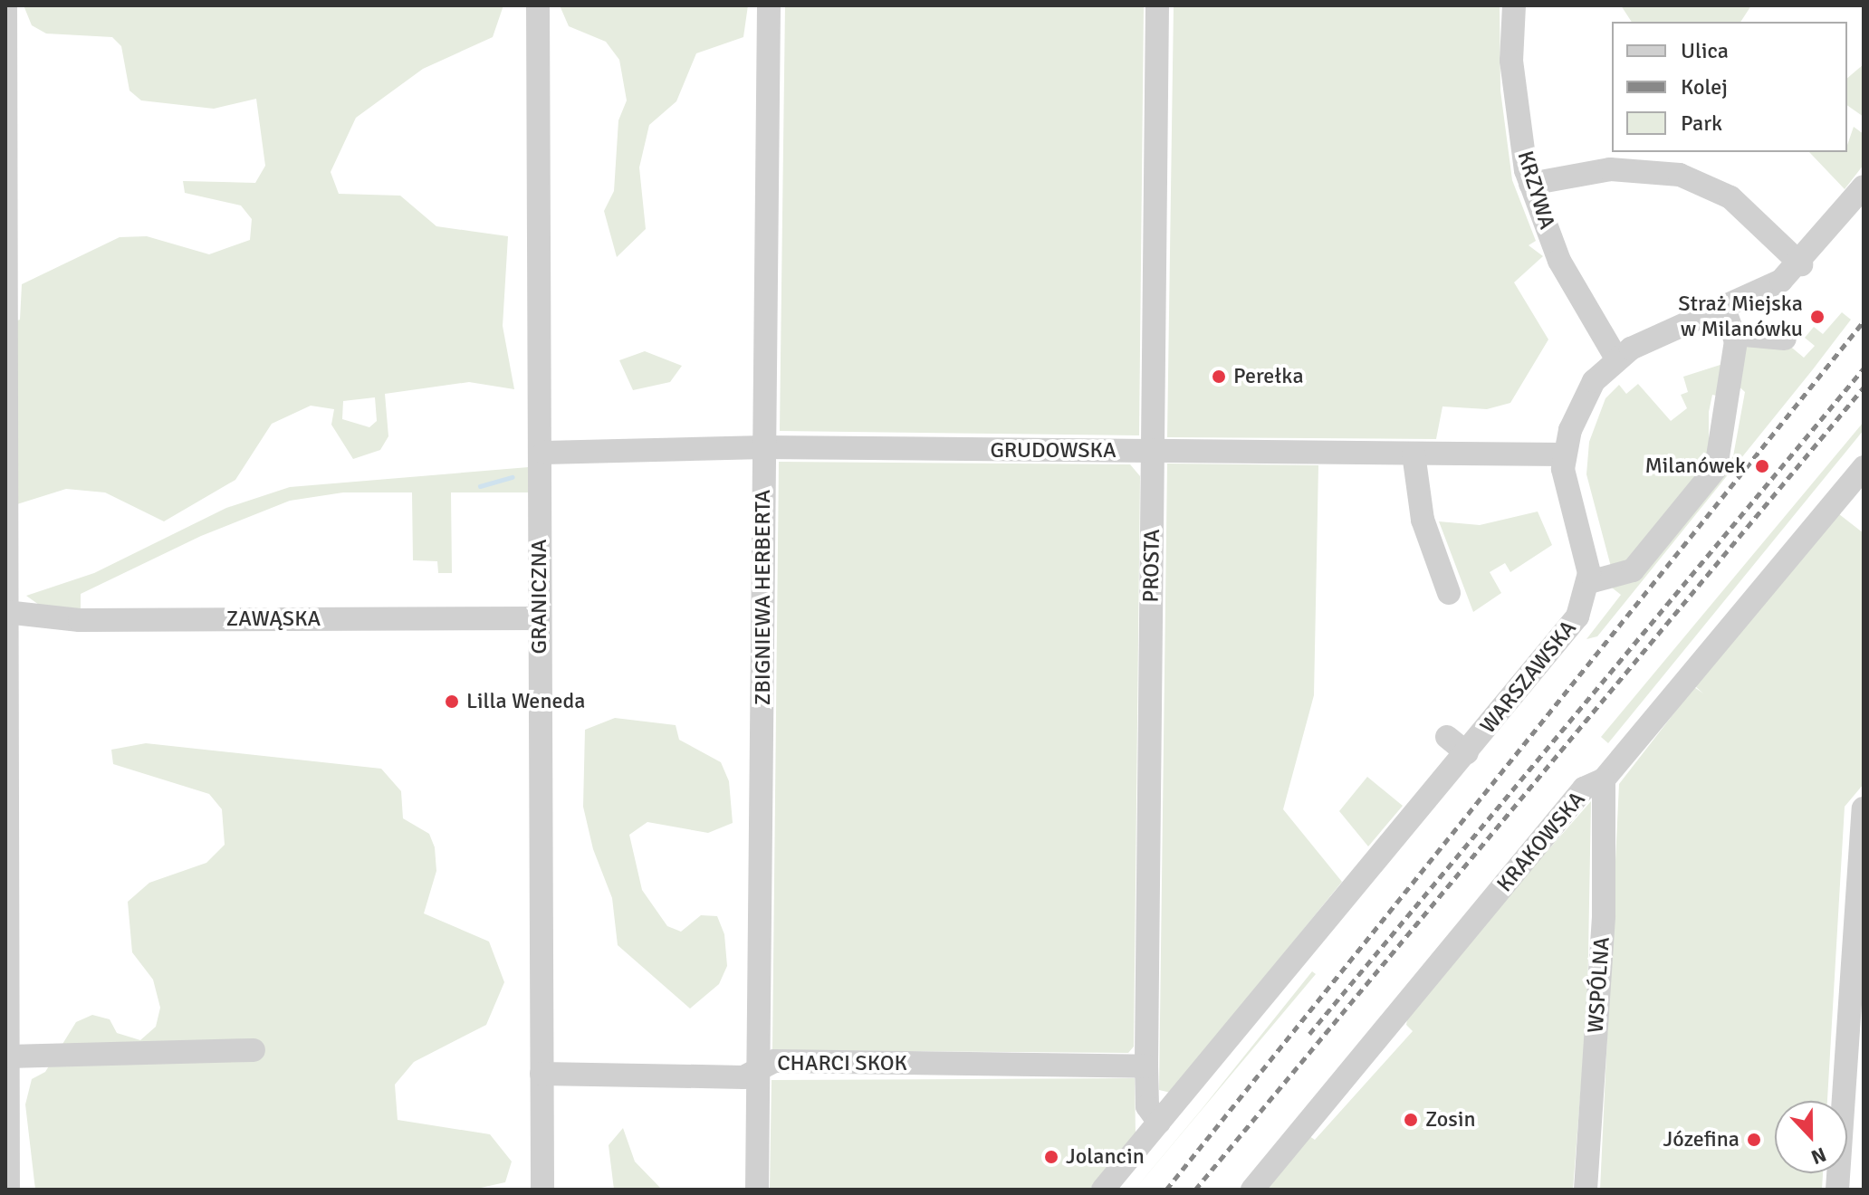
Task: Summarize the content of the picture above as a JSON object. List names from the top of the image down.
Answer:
{
  "streets": {
    "street": [
      "KRZYWA",
      "GRUDOWSKA",
      "PROSTA",
      "GRANICZNA",
      "ZBIGNIEWA HERBERTA",
      "ZAWĄSKA",
      "WARSZAWSKA",
      "KRAKOWSKA",
      "WSPÓLNA",
      "CHARCI SKOK"
    ]
  },
  "crossings": [
    ["GRUDOWSKA", "PROSTA"],
    ["GRUDOWSKA", "GRANICZNA"],
    ["GRUDOWSKA", "ZBIGNIEWA HERBERTA"],
    ["PROSTA", "WARSZAWSKA"],
    ["PROSTA", "CHARCI SKOK"],
    ["GRANICZNA", "ZAWĄSKA"],
    ["GRANICZNA", "CHARCI SKOK"],
    ["ZBIGNIEWA HERBERTA", "CHARCI SKOK"],
    ["KRAKOWSKA", "WSPÓLNA"]
  ],
  "places": [
    "Straż Miejska w Milanówku",
    "Perełka",
    "Milanówek",
    "Lilla Weneda",
    "Zosin",
    "Józefina",
    "Jolancin"
  ],
  "legend": ["Ulica", "Kolej", "Park"],
  "north": "bottom"
}
